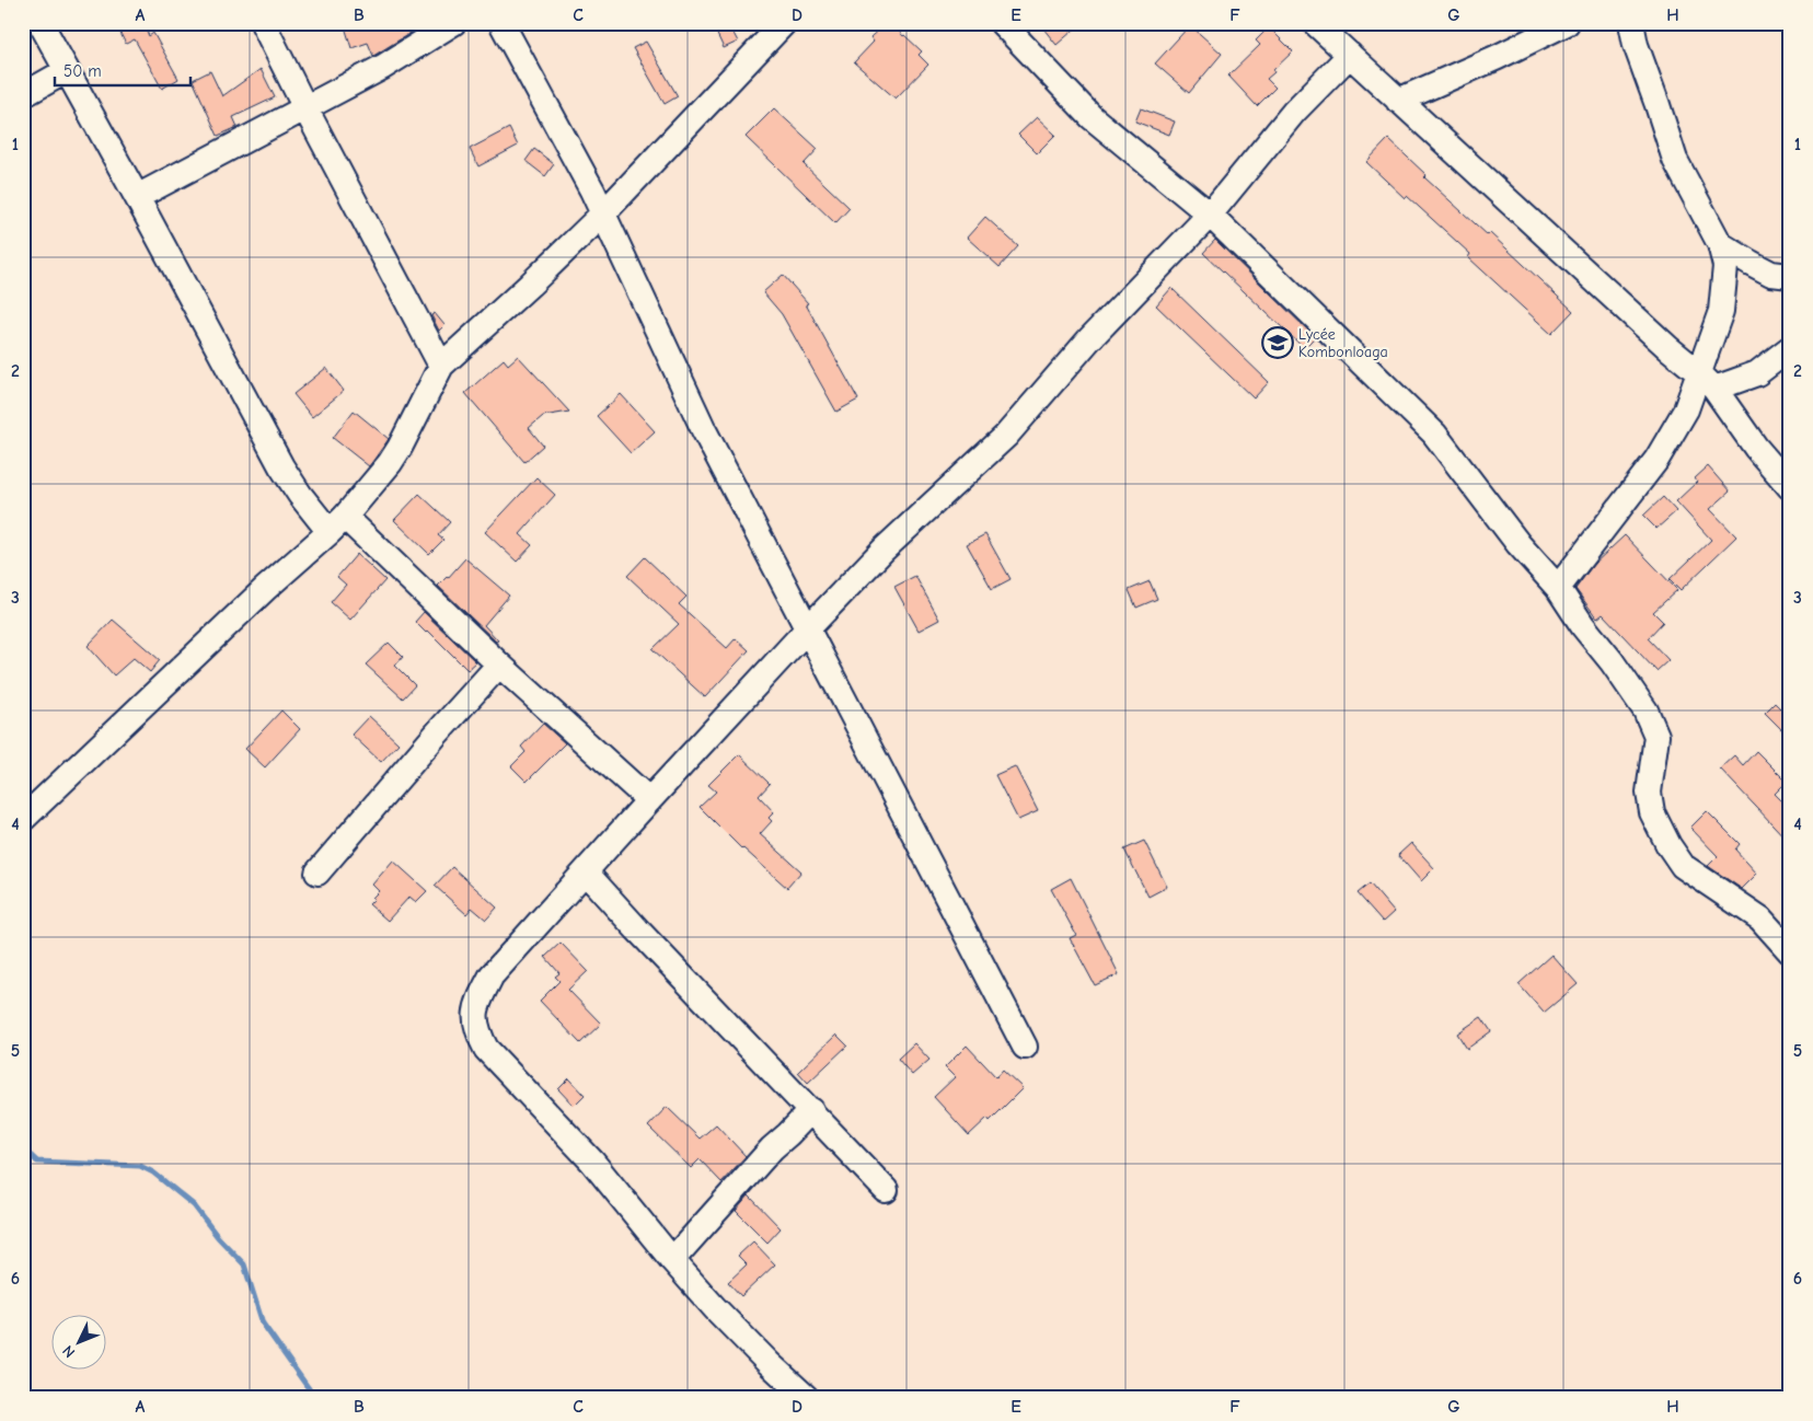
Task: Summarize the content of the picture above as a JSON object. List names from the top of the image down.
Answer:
{
  "places": {
    "school or university": ["Lycée Kombonloaga"]
  },
  "scale_bar": "50 m",
  "north": "bottom left",
  "grid": {
    "columns": [
      "A",
      "B",
      "C",
      "D",
      "E",
      "F",
      "G",
      "H"
    ],
    "rows": [
      "1",
      "2",
      "3",
      "4",
      "5",
      "6"
    ]
  }
}
